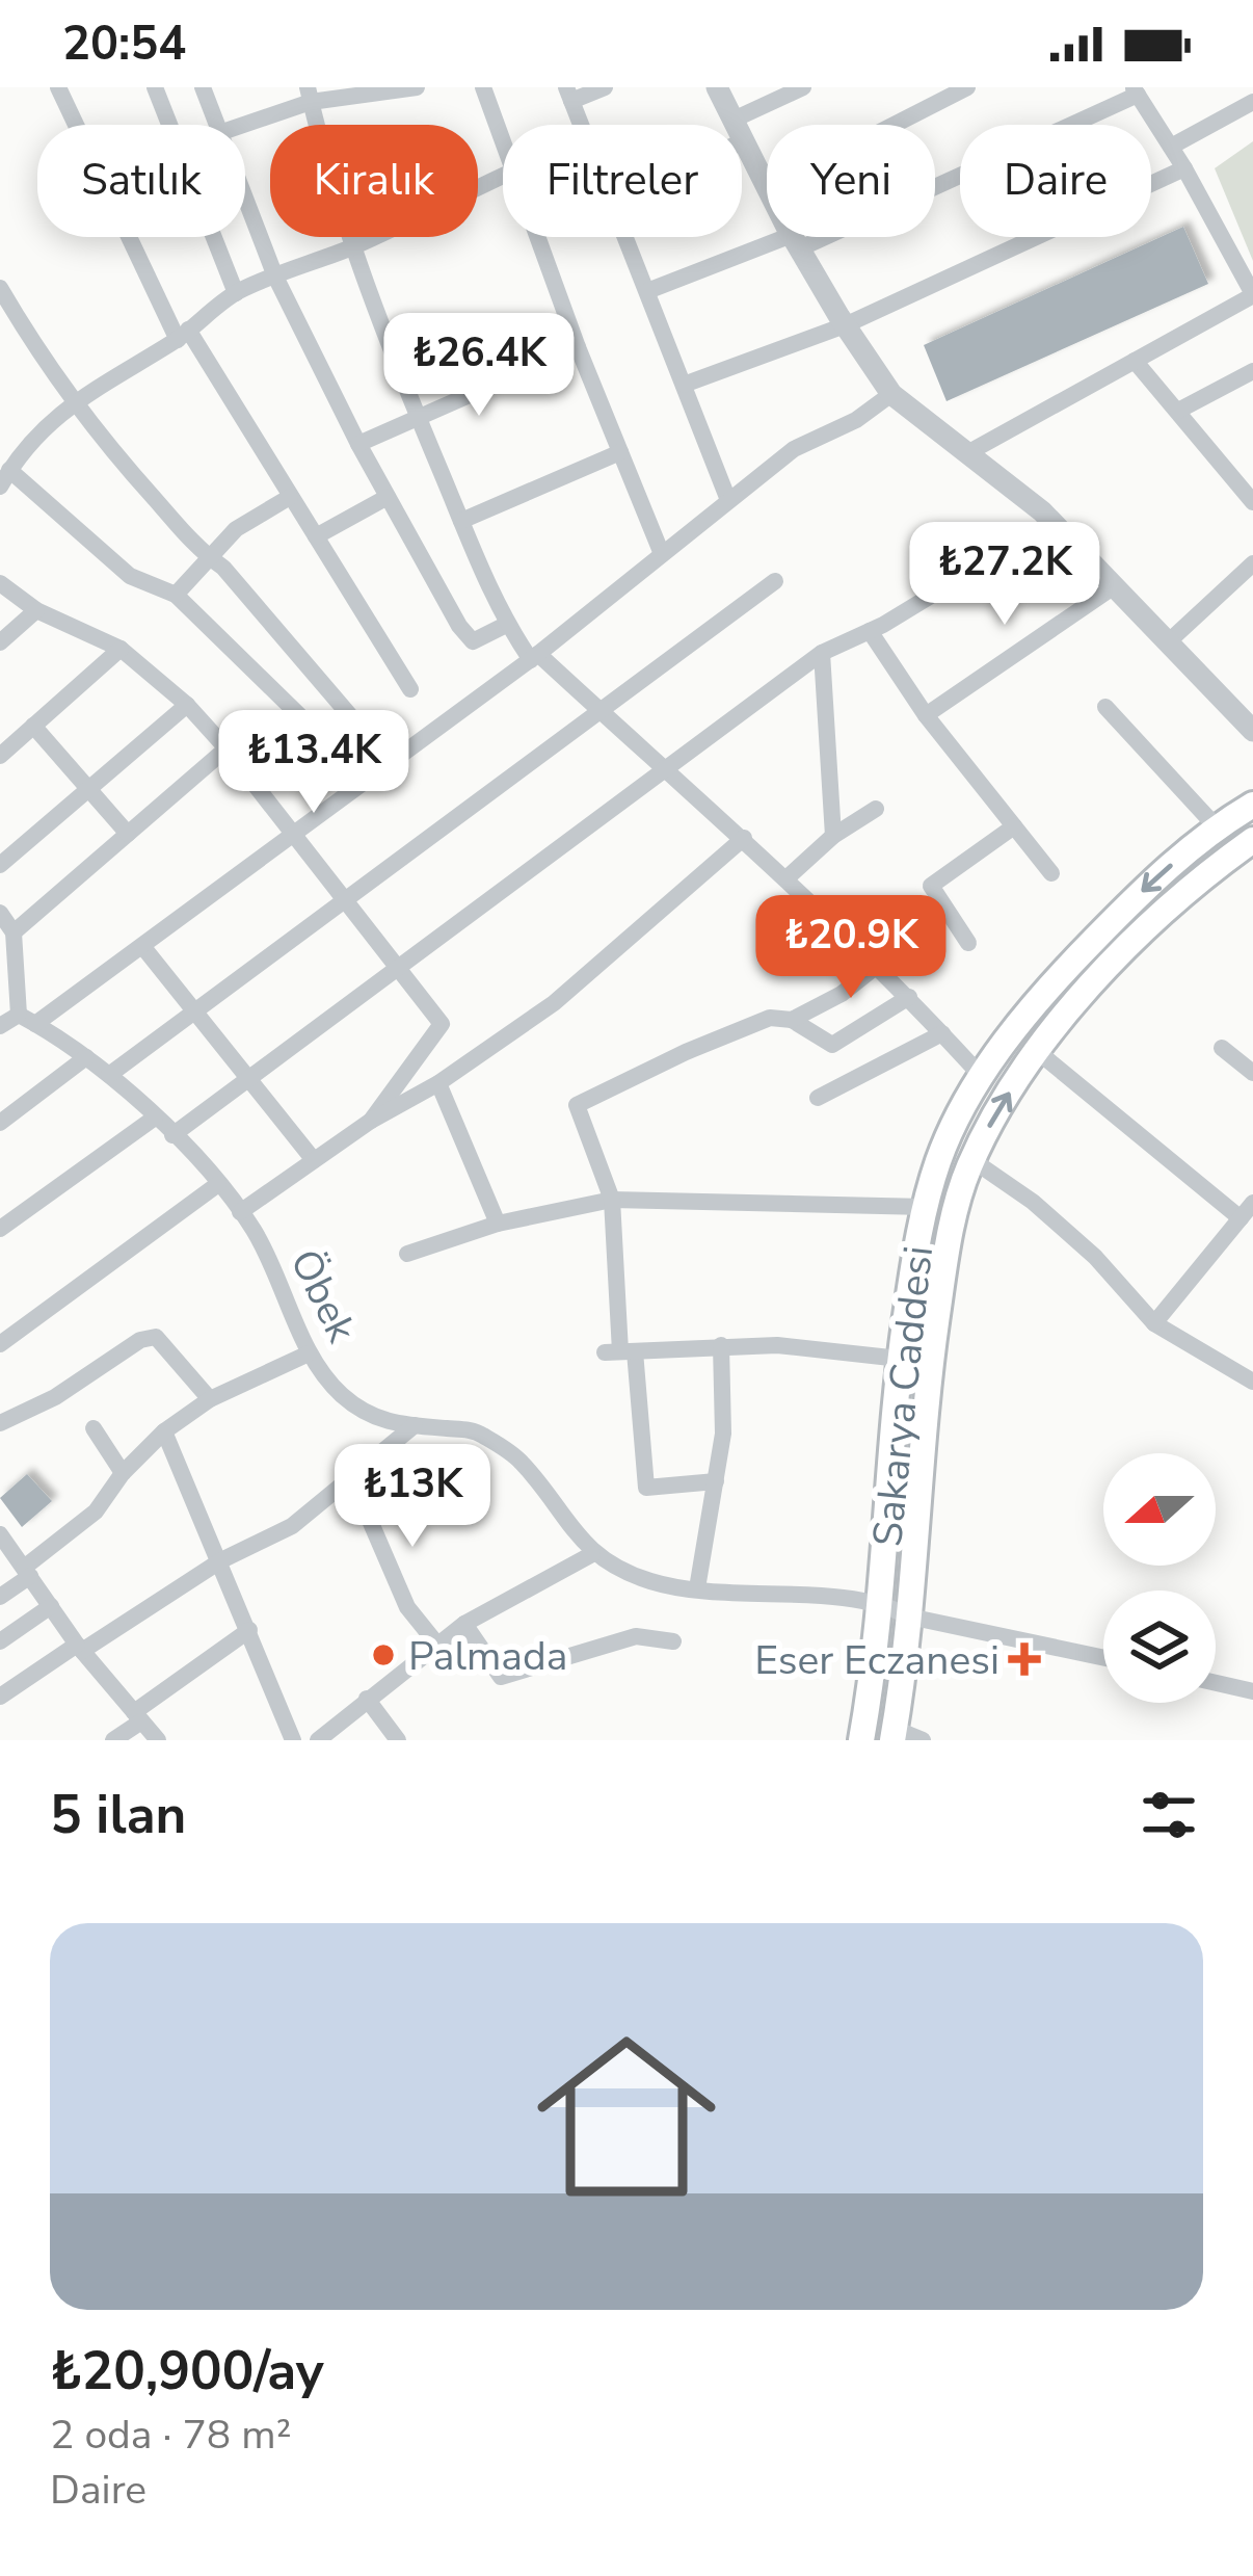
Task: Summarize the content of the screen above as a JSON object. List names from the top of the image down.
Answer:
{
  "streets": {
    "main road": ["Sakarya Caddesi"],
    "street": ["Öbek"]
  },
  "crossings": [
    ["Öbek", "Sakarya Caddesi"]
  ],
  "places": {
    "other": ["Palmada"],
    "health": ["Eser Eczanesi"]
  },
  "north": "left",
  "page": {
    "status": "20:54",
    "chip": [
      "Satılık",
      "Kiralık",
      "Filtreler",
      "Yeni",
      "Daire"
    ],
    "price": [
      "₺26.4K",
      "₺27.2K",
      "₺13.4K",
      "₺20.9K",
      "₺13K"
    ],
    "heading": "5 ilan",
    "list": [
      {
        "name": "₺20,900/ay",
        "note": "2 oda · 78 m² · Daire"
      }
    ]
  }
}
